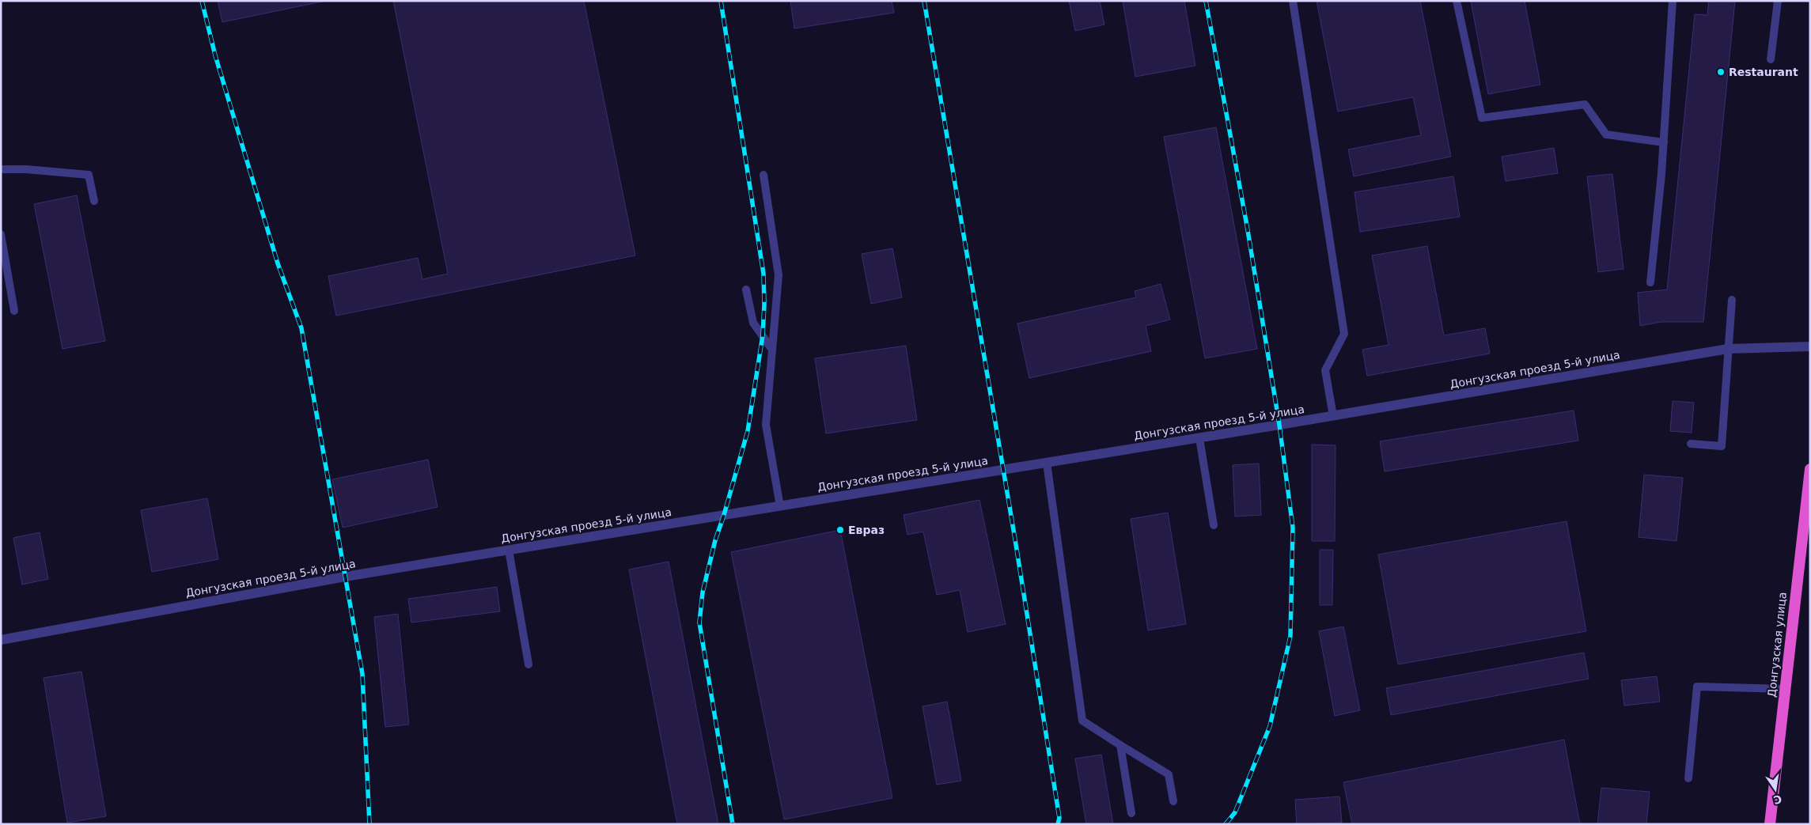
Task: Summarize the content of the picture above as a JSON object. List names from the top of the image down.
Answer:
{
  "streets": {
    "highway": ["Донгузская улица"],
    "street": ["Донгузская проезд 5-й улица"]
  },
  "places": ["Restaurant", "Евраз"],
  "north": "bottom"
}
